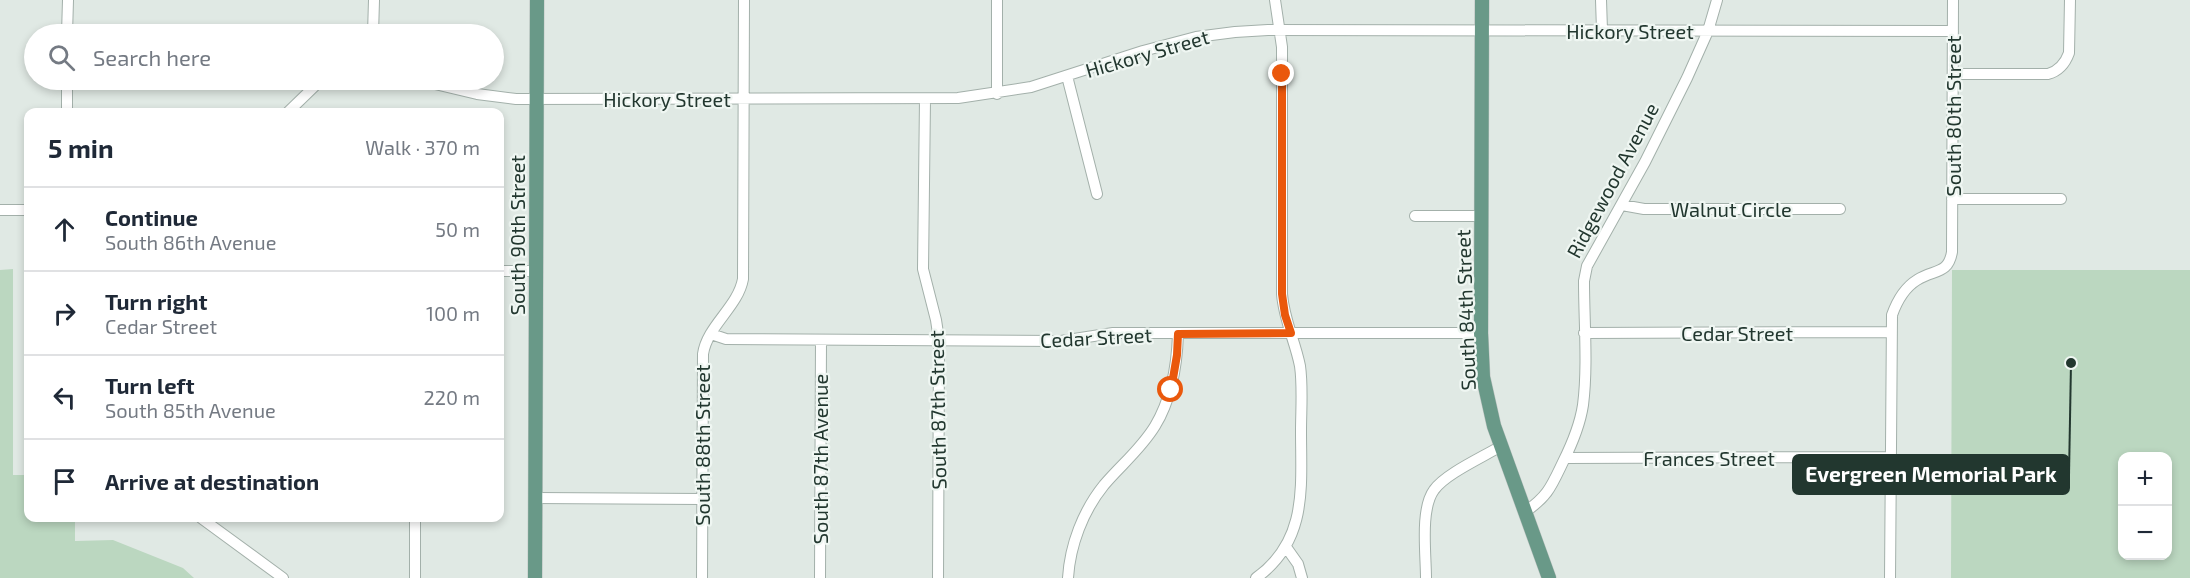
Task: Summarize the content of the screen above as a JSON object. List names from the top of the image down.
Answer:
{
  "streets": {
    "main road": ["South 90th Street", "South 84th Street"],
    "street": [
      "Hickory Street",
      "South 80th Street",
      "Ridgewood Avenue",
      "Walnut Circle",
      "Cedar Street",
      "South 87th Street",
      "South 88th Street",
      "Frances Street",
      "South 87th Avenue"
    ]
  },
  "crossings": [
    ["Hickory Street", "South 80th Street"],
    ["Hickory Street", "Ridgewood Avenue"],
    ["Hickory Street", "South 90th Street"],
    ["Hickory Street", "South 84th Street"],
    ["Hickory Street", "South 87th Street"],
    ["Hickory Street", "South 88th Street"],
    ["South 80th Street", "Cedar Street"],
    ["Ridgewood Avenue", "Walnut Circle"],
    ["Ridgewood Avenue", "Cedar Street"],
    ["Ridgewood Avenue", "Frances Street"],
    ["South 84th Street", "Cedar Street"],
    ["Cedar Street", "South 87th Street"],
    ["Cedar Street", "South 88th Street"],
    ["Cedar Street", "South 87th Avenue"]
  ],
  "places": ["Evergreen Memorial Park"],
  "page": {
    "search": "Search here",
    "heading": ["5 min", "Walk · 370 m"],
    "list": [
      ["Continue", "South 86th Avenue", "50 m"],
      ["Turn right", "Cedar Street", "100 m"],
      ["Turn left", "South 85th Avenue", "220 m"],
      "Arrive at destination"
    ],
    "map_buttons": ["+", "−"]
  }
}
